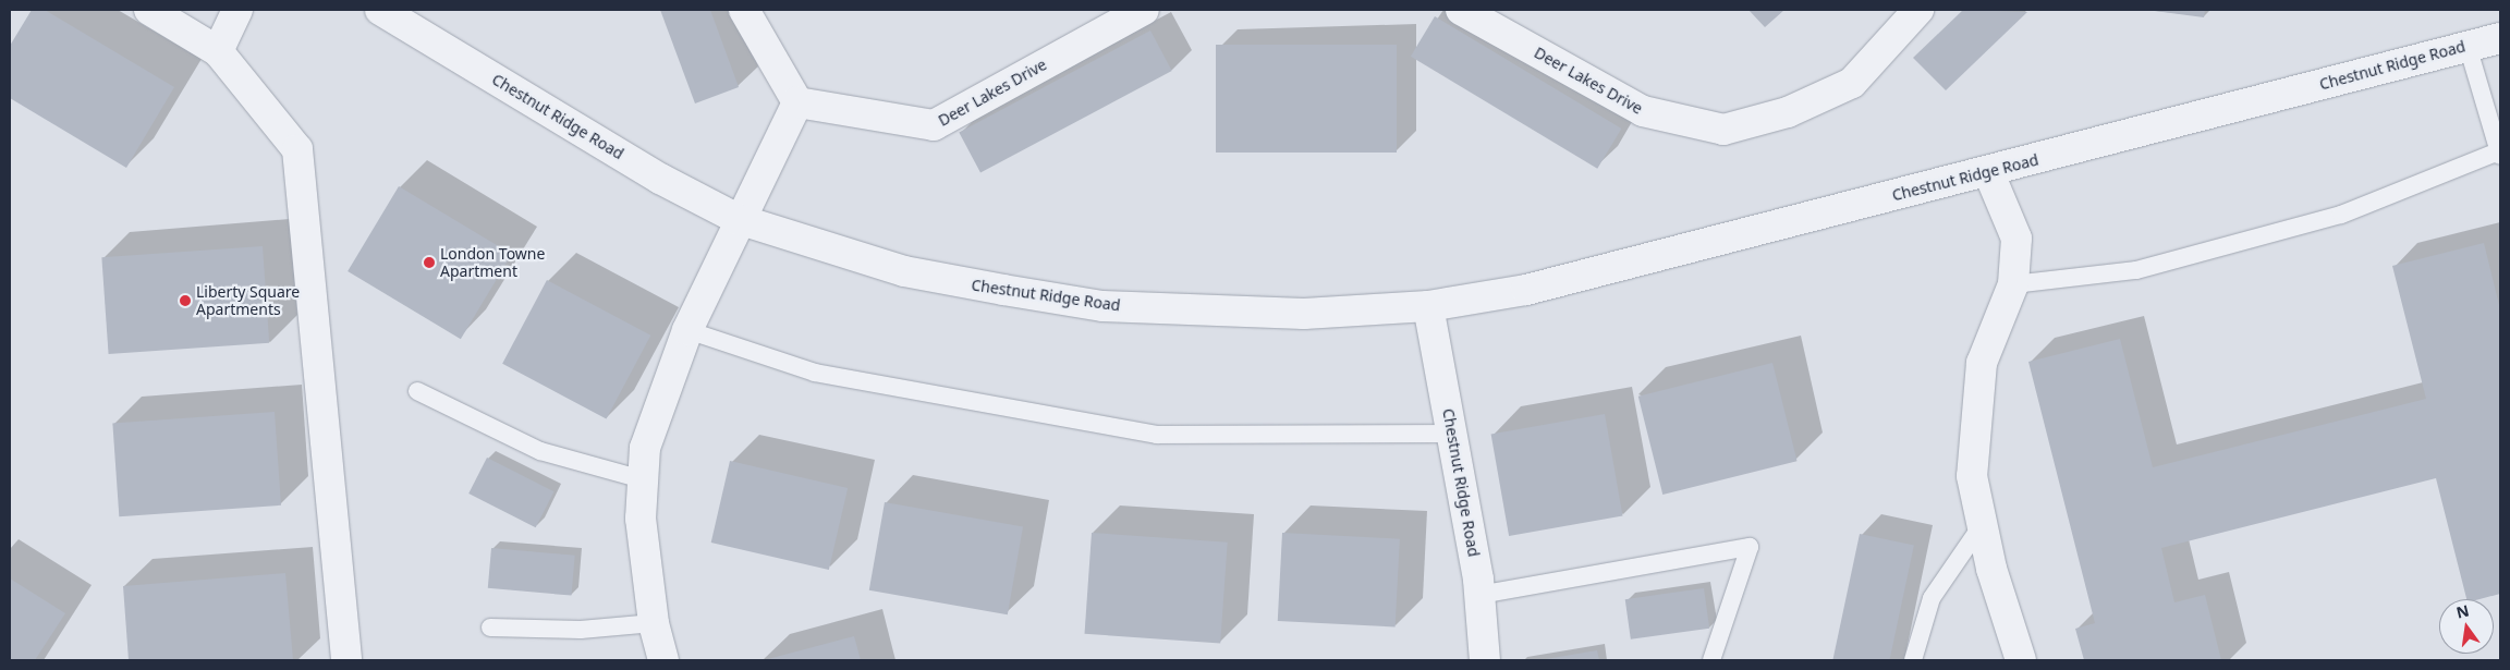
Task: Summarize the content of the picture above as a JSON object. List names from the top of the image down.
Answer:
{
  "streets": {
    "street": ["Chestnut Ridge Road", "Deer Lakes Drive"]
  },
  "places": ["London Towne Apartment", "Liberty Square Apartments"],
  "north": "top"
}
